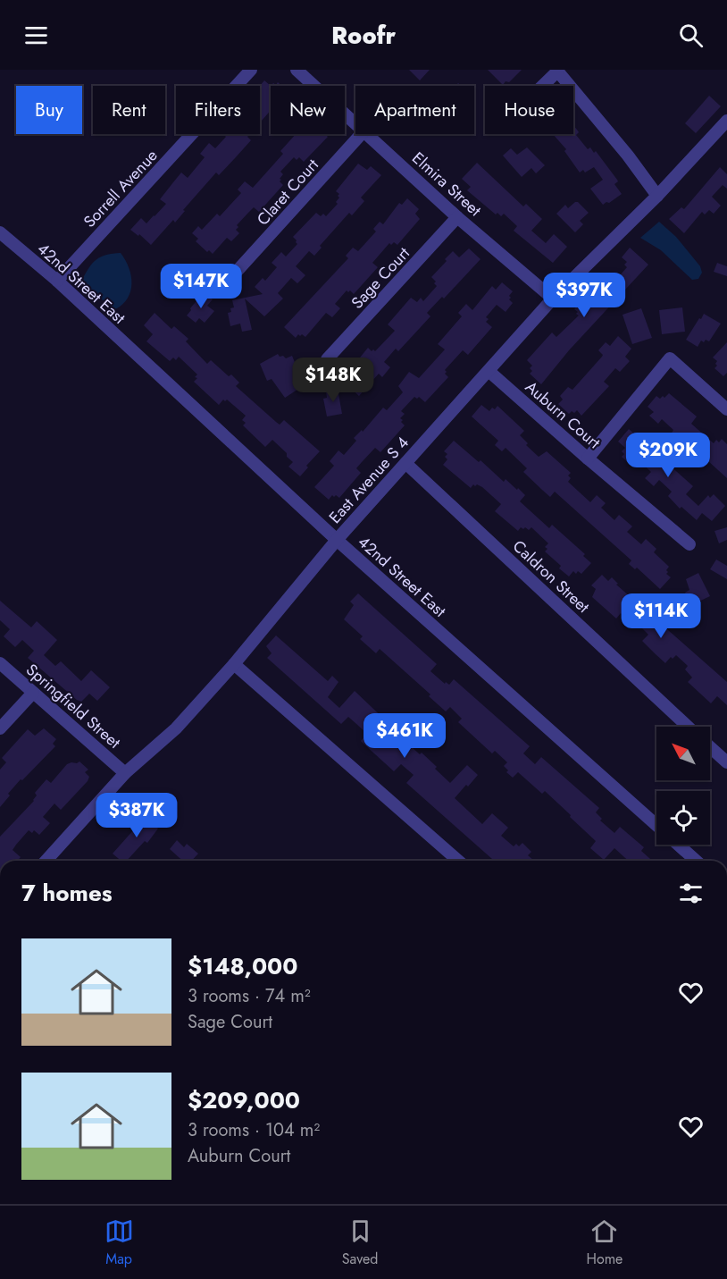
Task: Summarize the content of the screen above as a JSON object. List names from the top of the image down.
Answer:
{
  "streets": {
    "street": [
      "Elmira Street",
      "Sorrell Avenue",
      "Claret Court",
      "Sage Court",
      "42nd Street East",
      "Auburn Court",
      "East Avenue S 4",
      "Caldron Street",
      "Springfield Street"
    ]
  },
  "crossings": [
    ["Elmira Street", "Sage Court"],
    ["Elmira Street", "East Avenue S 4"],
    ["Sorrell Avenue", "42nd Street East"],
    ["42nd Street East", "East Avenue S 4"],
    ["Auburn Court", "East Avenue S 4"],
    ["East Avenue S 4", "Caldron Street"],
    ["East Avenue S 4", "Springfield Street"]
  ],
  "north": "top left",
  "page": {
    "header": "Roofr",
    "chip": [
      "Buy",
      "Rent",
      "Filters",
      "New",
      "Apartment",
      "House"
    ],
    "price": [
      "$147K",
      "$397K",
      "$148K",
      "$209K",
      "$114K",
      "$461K",
      "$387K"
    ],
    "heading": "7 homes",
    "list": [
      {
        "name": "$148,000",
        "note": "3 rooms · 74 m² · Sage Court"
      },
      {
        "name": "$209,000",
        "note": "3 rooms · 104 m² · Auburn Court"
      }
    ],
    "tabs": ["Map", "Saved", "Home"]
  }
}
